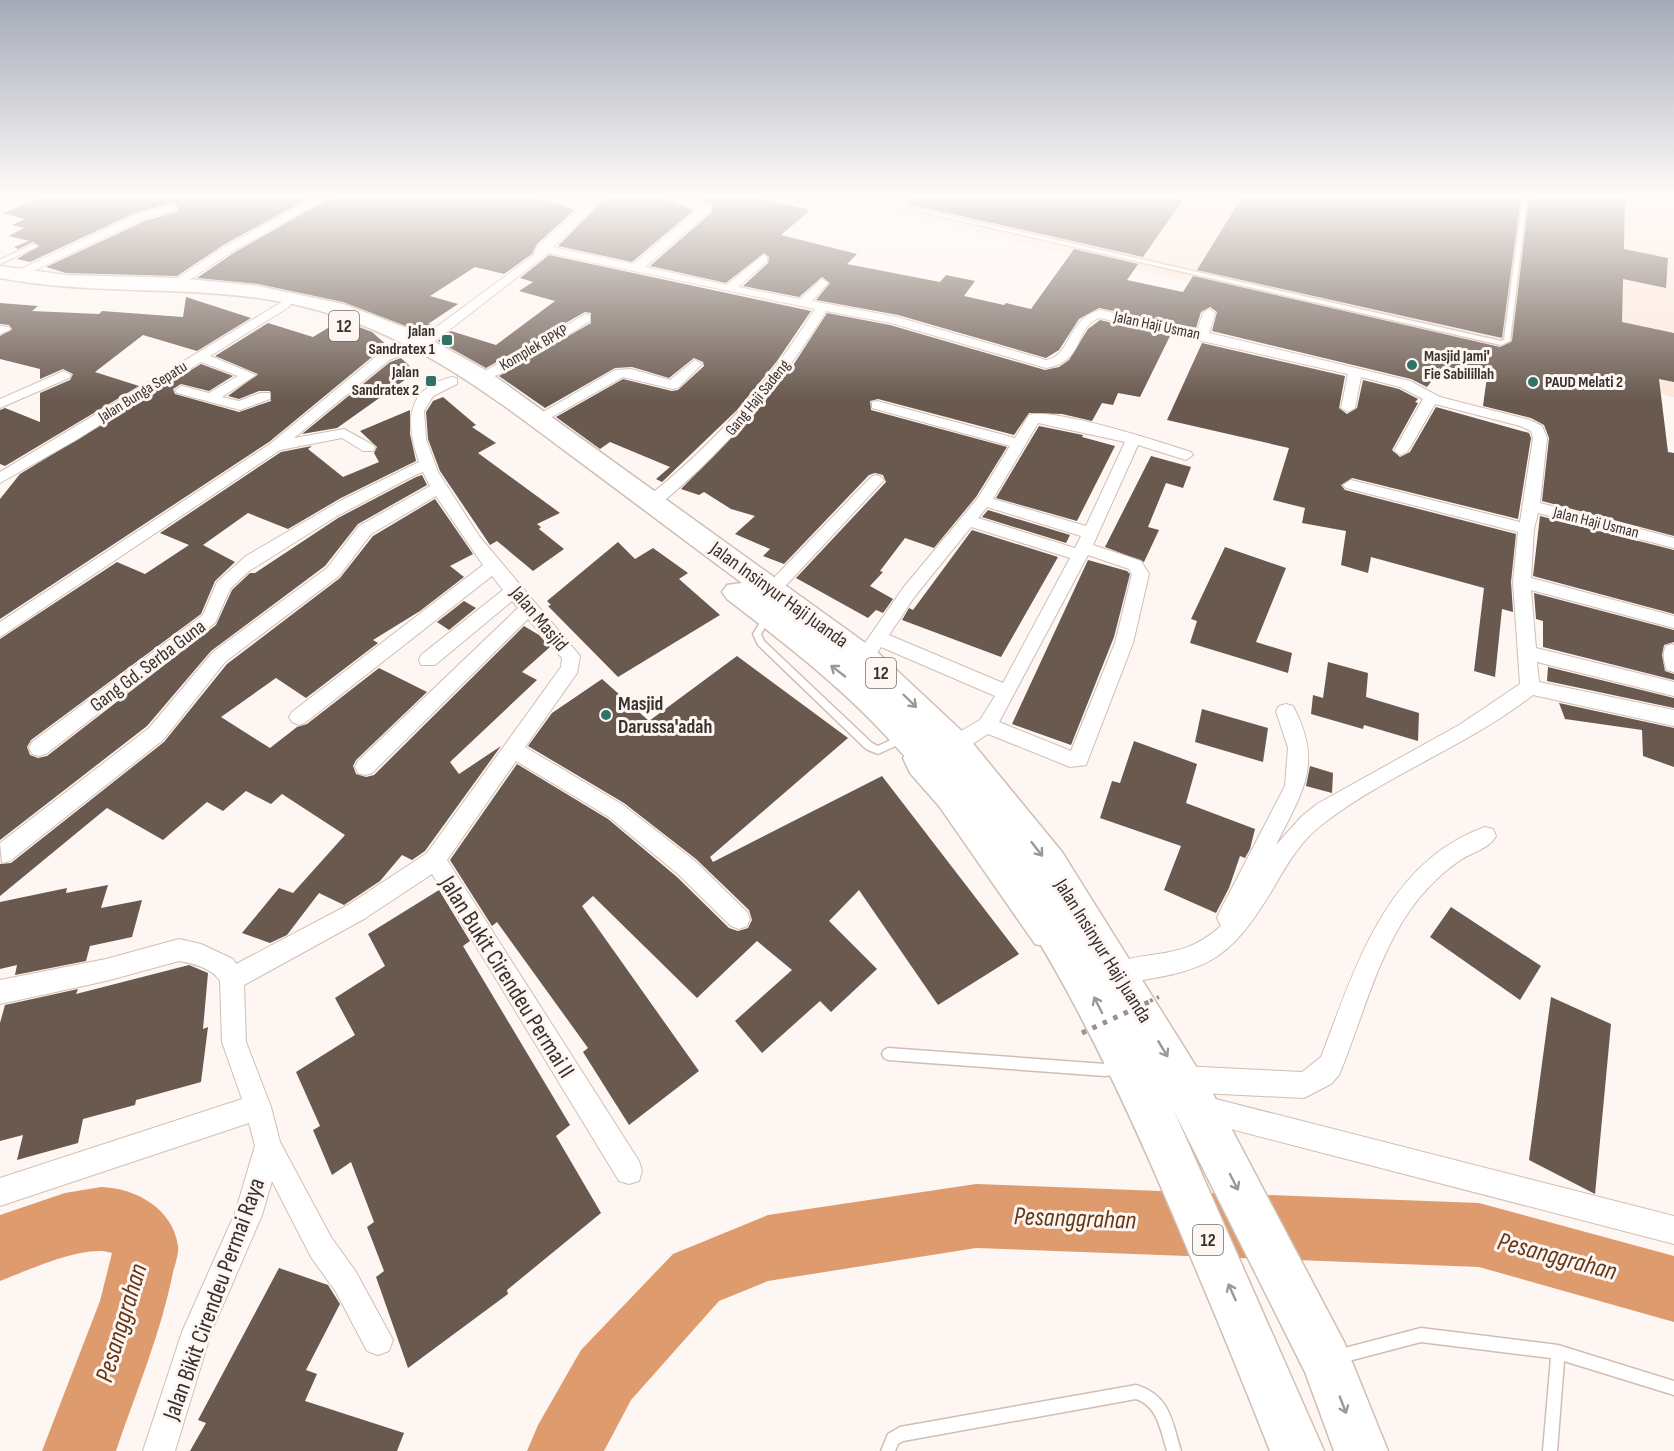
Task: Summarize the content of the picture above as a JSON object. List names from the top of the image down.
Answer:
{
  "streets": {
    "highway": ["12", "Jalan Insinyur Haji Juanda"],
    "street": [
      "Jalan Haji Usman",
      "Komplek BPKP",
      "Jalan Bunga Sepatu",
      "Gang Haji Sadeng",
      "Jalan Masjid",
      "Gang Gd. Serba Guna",
      "Jalan Bukit Cirendeu Permai II",
      "Jalan Bikit Cirendeu Permai Raya"
    ]
  },
  "crossings": [
    ["Jalan Haji Usman", "Gang Haji Sadeng"],
    ["Komplek BPKP", "Jalan Insinyur Haji Juanda"],
    ["Komplek BPKP", "Jalan Masjid"],
    ["Jalan Bunga Sepatu", "Jalan Insinyur Haji Juanda"],
    ["Gang Haji Sadeng", "Jalan Insinyur Haji Juanda"],
    ["Jalan Insinyur Haji Juanda", "Jalan Masjid"],
    ["Jalan Masjid", "Gang Gd. Serba Guna"],
    ["Jalan Masjid", "Jalan Bukit Cirendeu Permai II"]
  ],
  "water": ["Pesanggrahan"],
  "places": {
    "transit": ["Jalan Sandratex 1", "Jalan Sandratex 2"],
    "other": ["Masjid Jami' Fie Sabilillah", "PAUD Melati 2", "Masjid Darussa'adah"]
  }
}
